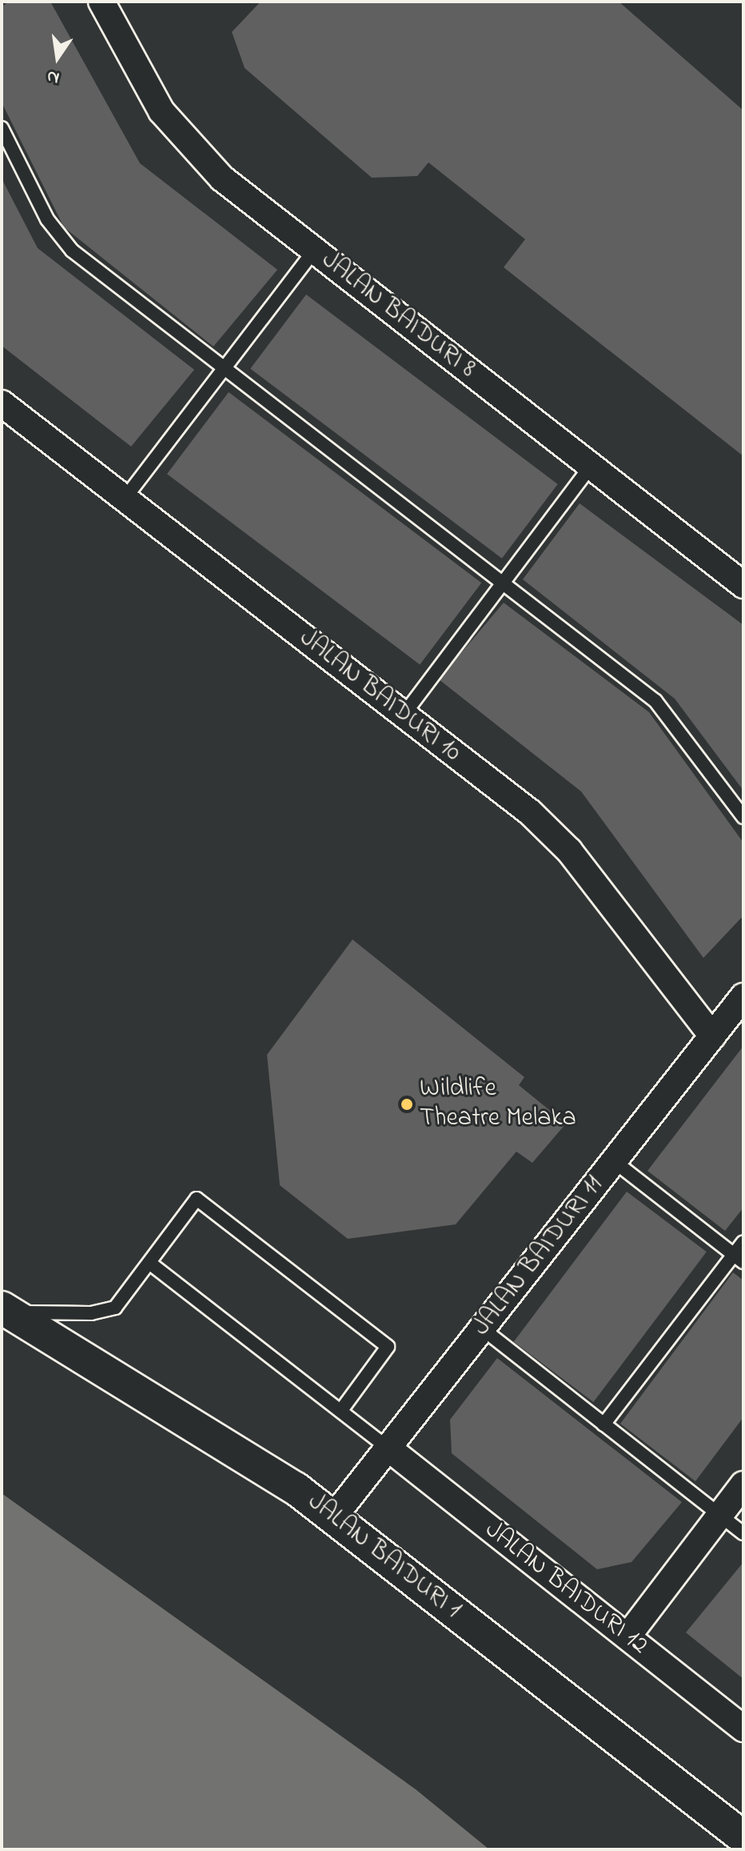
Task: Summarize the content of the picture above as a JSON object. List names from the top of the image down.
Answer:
{
  "streets": {
    "street": [
      "JALAN BAIDURI 8",
      "JALAN BAIDURI 10",
      "JALAN BAIDURI 11",
      "JALAN BAIDURI 1",
      "JALAN BAIDURI 12"
    ]
  },
  "crossings": [
    ["JALAN BAIDURI 10", "JALAN BAIDURI 11"],
    ["JALAN BAIDURI 11", "JALAN BAIDURI 1"],
    ["JALAN BAIDURI 11", "JALAN BAIDURI 12"]
  ],
  "places": ["Wildlife Theatre Melaka"],
  "north": "bottom"
}
